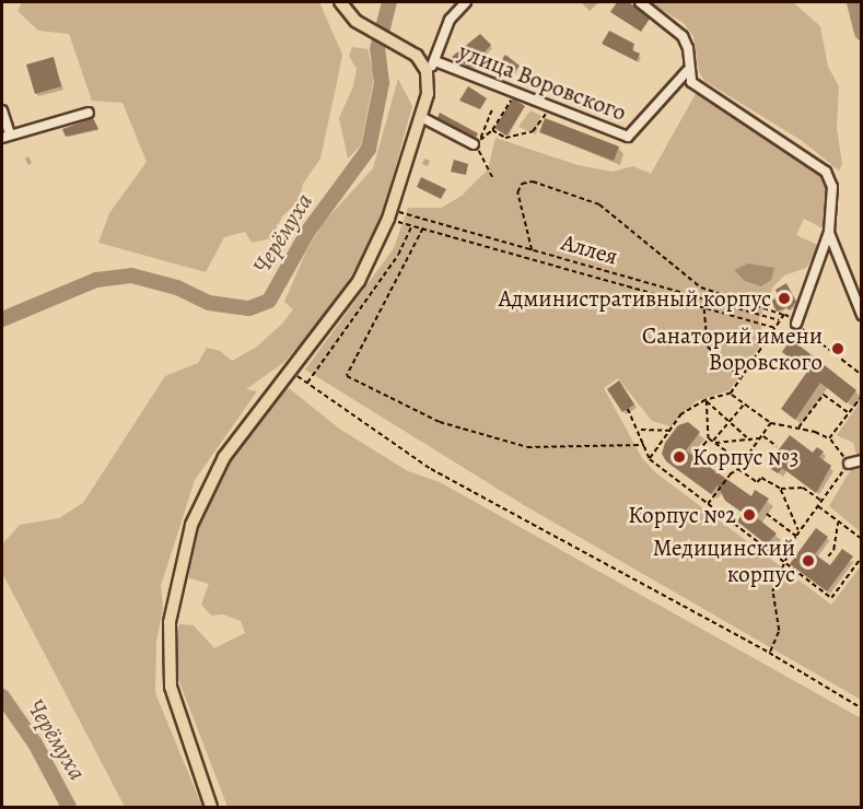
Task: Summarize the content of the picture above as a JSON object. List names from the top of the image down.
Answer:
{
  "streets": {
    "street": ["улица Воровского"],
    "path": ["Аллея"]
  },
  "water": ["Черёмуха"],
  "places": [
    "Административный корпус",
    "Санаторий имени Воровского",
    "Корпус №3",
    "Корпус №2",
    "Медицинский корпус"
  ]
}
